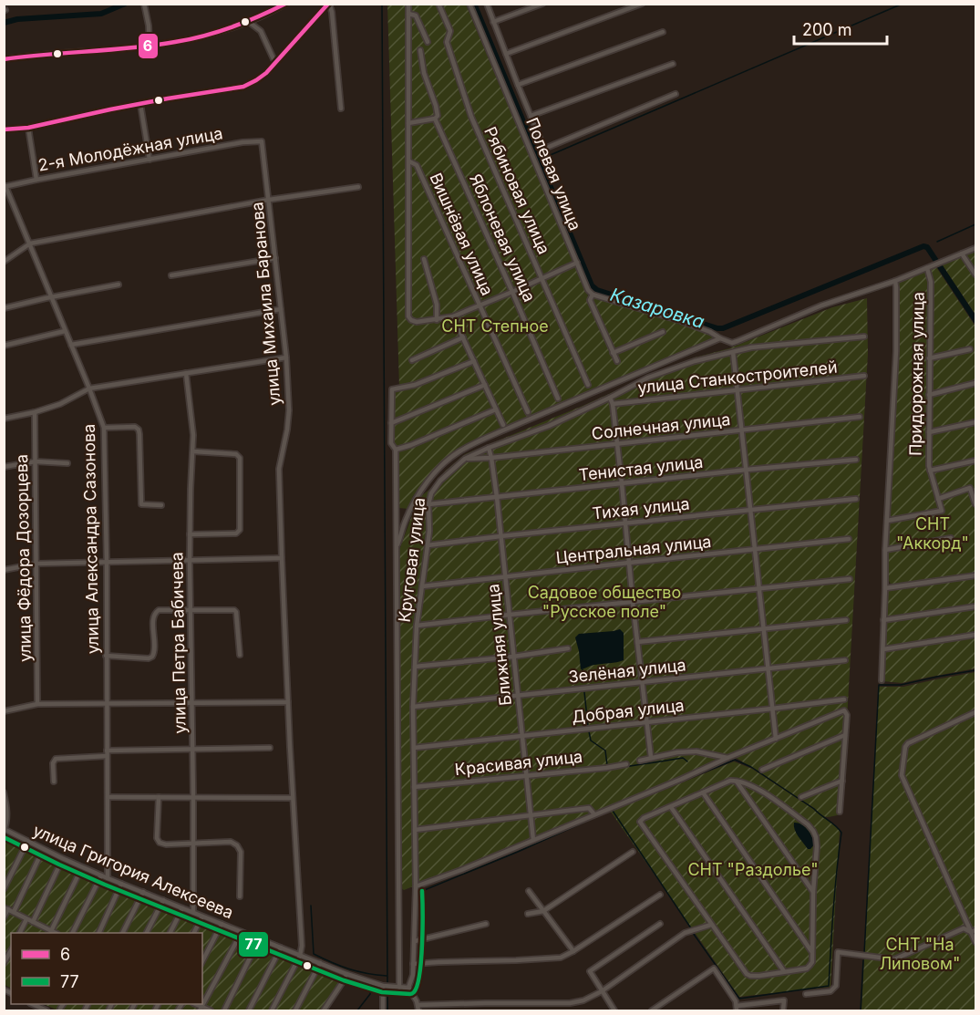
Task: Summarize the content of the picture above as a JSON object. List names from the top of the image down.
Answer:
{
  "streets": {
    "street": [
      "2-я Молодёжная улица",
      "Полевая улица",
      "Рябиновая улица",
      "Вишнёвая улица",
      "Яблоневая улица",
      "улица Михаила Баранова",
      "Придорожная улица",
      "улица Станкостроителей",
      "Солнечная улица",
      "Тенистая улица",
      "Тихая улица",
      "улица Александра Сазонова",
      "Центральная улица",
      "улица Фёдора Дозорцева",
      "Круговая улица",
      "улица Петра Бабичева",
      "Ближняя улица",
      "Зелёная улица",
      "Добрая улица",
      "Красивая улица",
      "улица Григория Алексеева"
    ]
  },
  "crossings": [
    ["2-я Молодёжная улица", "улица Михаила Баранова"],
    ["2-я Молодёжная улица", "улица Александра Сазонова"],
    ["улица Михаила Баранова", "улица Григория Алексеева"],
    ["Солнечная улица", "Круговая улица"],
    ["Солнечная улица", "Ближняя улица"],
    ["Тенистая улица", "Круговая улица"],
    ["Тенистая улица", "Ближняя улица"],
    ["Тихая улица", "Круговая улица"],
    ["Тихая улица", "Ближняя улица"],
    ["улица Александра Сазонова", "улица Григория Алексеева"],
    ["Центральная улица", "Круговая улица"],
    ["Центральная улица", "Ближняя улица"],
    ["Круговая улица", "Ближняя улица"],
    ["Круговая улица", "Зелёная улица"],
    ["Круговая улица", "Добрая улица"],
    ["Круговая улица", "Красивая улица"],
    ["Круговая улица", "улица Григория Алексеева"],
    ["улица Петра Бабичева", "улица Григория Алексеева"],
    ["Ближняя улица", "Зелёная улица"],
    ["Ближняя улица", "Добрая улица"],
    ["Ближняя улица", "Красивая улица"]
  ],
  "water": ["Казаровка"],
  "parks": [
    "СНТ Степное",
    "СНТ \"Аккорд\"",
    "Садовое общество \"Русское поле\"",
    "СНТ \"Раздолье\"",
    "СНТ \"На Липовом\""
  ],
  "lines": ["transit line 6", "transit line 77"],
  "legend": ["6", "77"],
  "scale_bar": "200 m"
}
